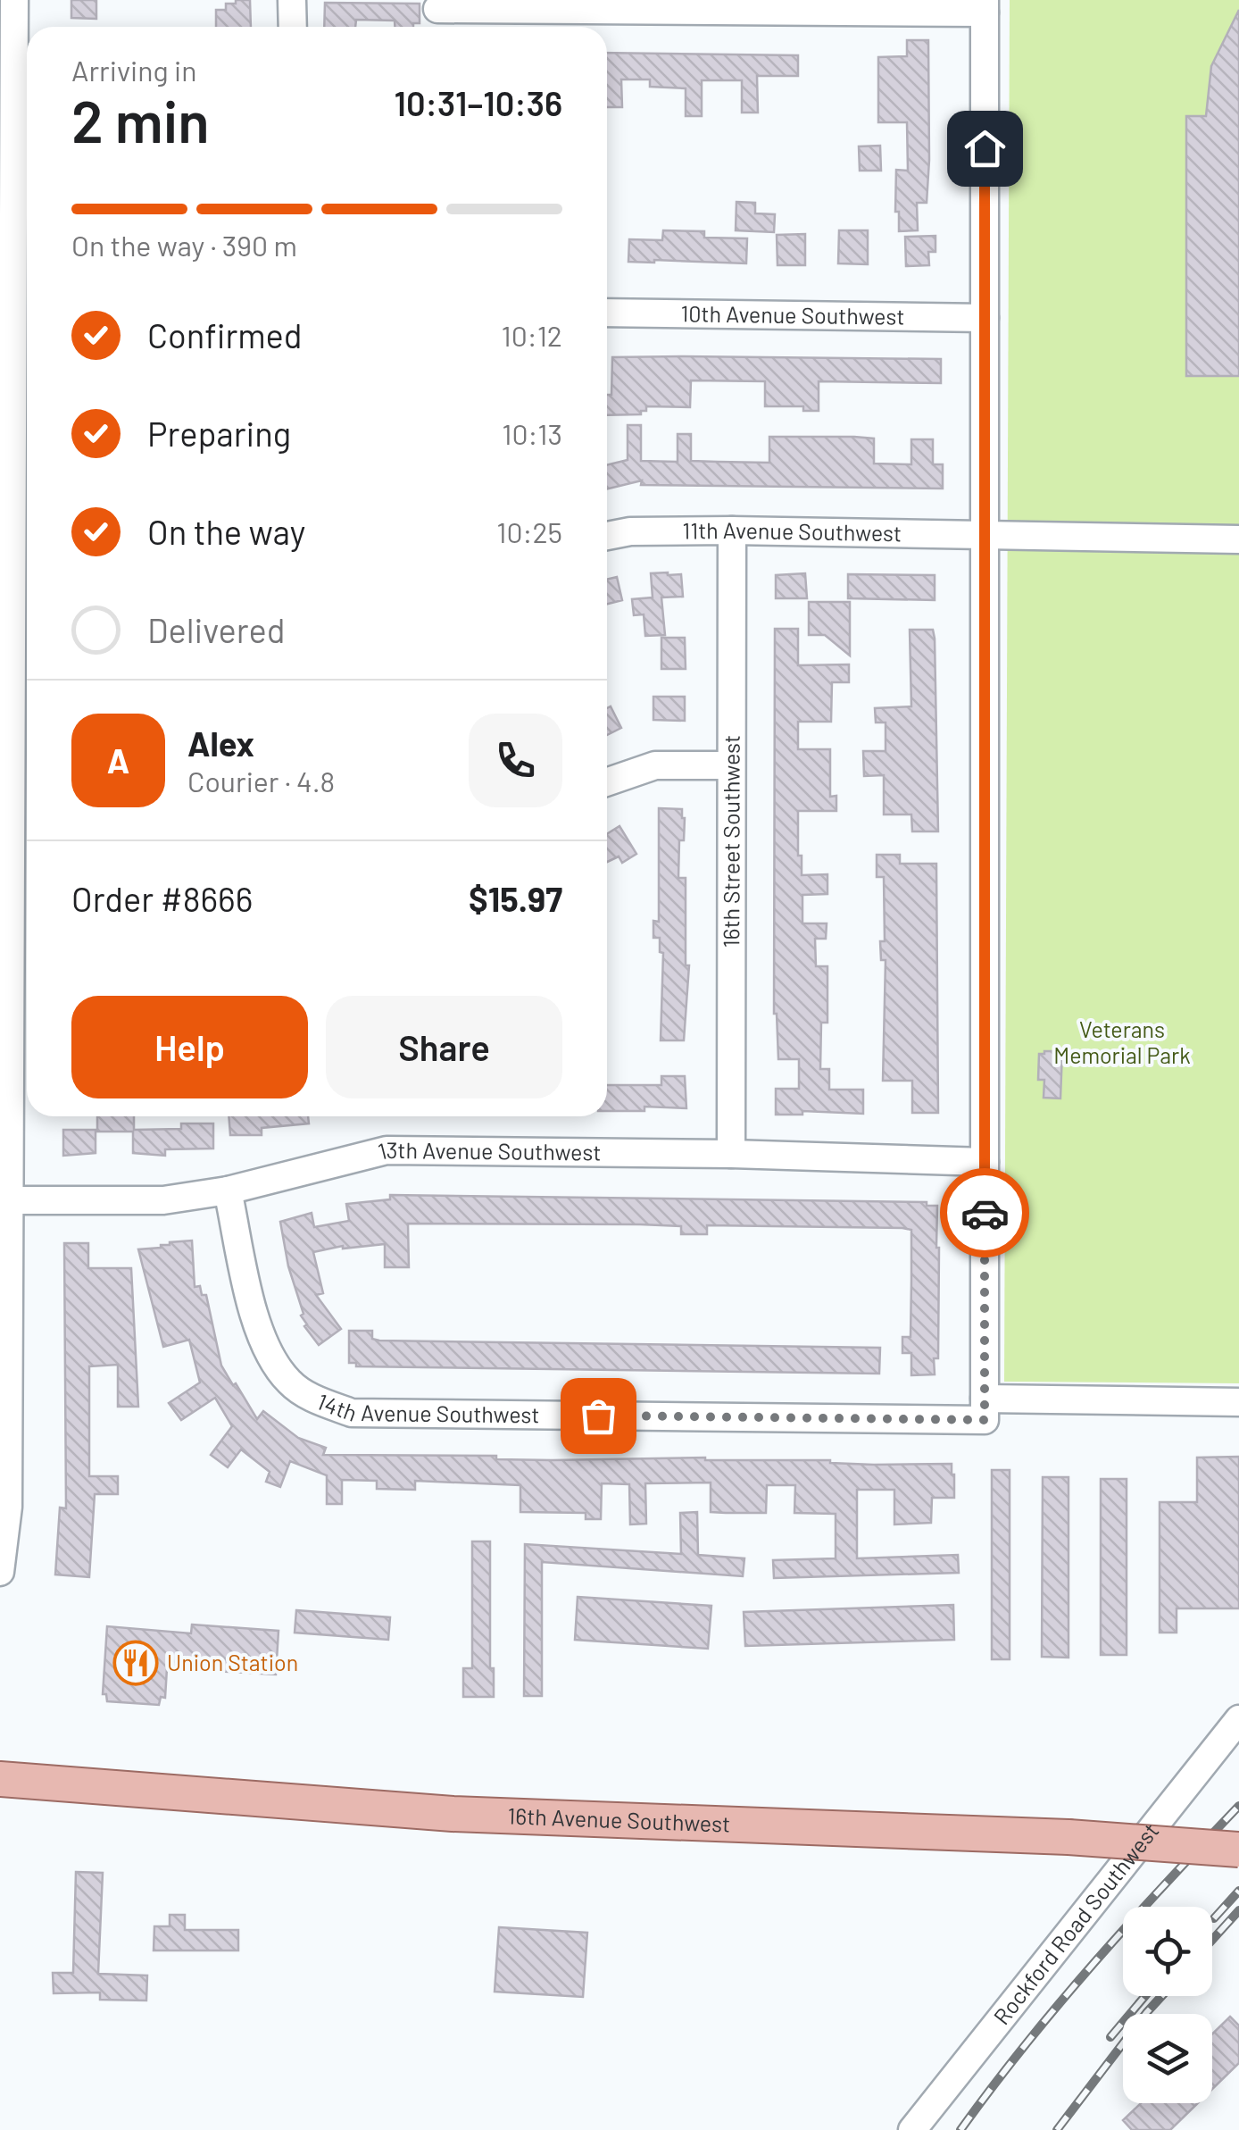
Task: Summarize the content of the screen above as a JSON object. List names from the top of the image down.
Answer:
{
  "streets": {
    "main road": ["16th Avenue Southwest"],
    "street": [
      "10th Avenue Southwest",
      "11th Avenue Southwest",
      "16th Street Southwest",
      "13th Avenue Southwest",
      "14th Avenue Southwest",
      "Rockford Road Southwest"
    ]
  },
  "crossings": [
    ["11th Avenue Southwest", "16th Street Southwest"],
    ["16th Street Southwest", "13th Avenue Southwest"],
    ["13th Avenue Southwest", "14th Avenue Southwest"]
  ],
  "parks": ["Veterans Memorial Park"],
  "places": {
    "restaurant": ["Union Station"]
  },
  "page": {
    "heading": ["2 min", "Arriving in", "10:31–10:36"],
    "panel": [
      "Alex",
      "Courier · 4.8",
      "Order #8666",
      "$15.97"
    ],
    "bar": "On the way · 390 m",
    "list": [
      ["Confirmed", "10:12"],
      ["Preparing", "10:13"],
      ["On the way", "10:25"],
      "Delivered"
    ],
    "round": "A",
    "buttons": ["Help", "Share"]
  }
}
